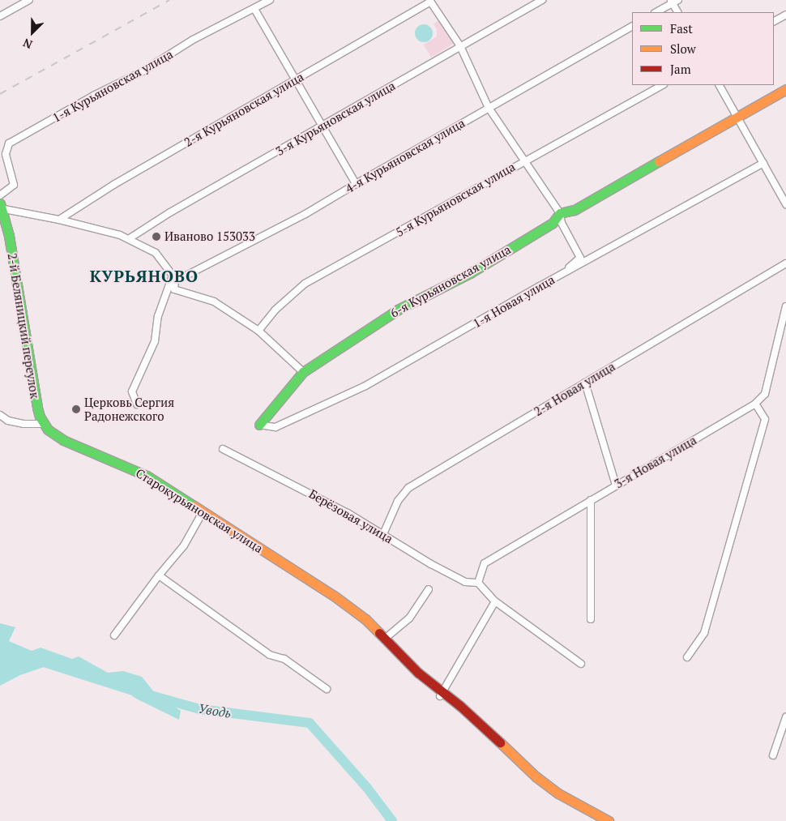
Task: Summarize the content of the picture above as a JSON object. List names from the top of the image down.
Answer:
{
  "streets": {
    "main road": ["6-я Курьяновская улица", "2-й Беляницкий переулок", "Старокурьяновская улица"],
    "street": [
      "1-я Курьяновская улица",
      "2-я Курьяновская улица",
      "3-я Курьяновская улица",
      "4-я Курьяновская улица",
      "5-я Курьяновская улица",
      "1-я Новая улица",
      "2-я Новая улица",
      "3-я Новая улица",
      "Берёзовая улица"
    ]
  },
  "crossings": [
    ["6-я Курьяновская улица", "1-я Новая улица"],
    ["2-й Беляницкий переулок", "Старокурьяновская улица"],
    ["2-я Новая улица", "Берёзовая улица"],
    ["3-я Новая улица", "Берёзовая улица"]
  ],
  "districts": ["КУРЬЯНОВО"],
  "water": ["Уводь"],
  "places": ["Иваново 153033", "Церковь Сергия Радонежского"],
  "legend": ["Fast", "Slow", "Jam"],
  "north": "bottom left"
}
